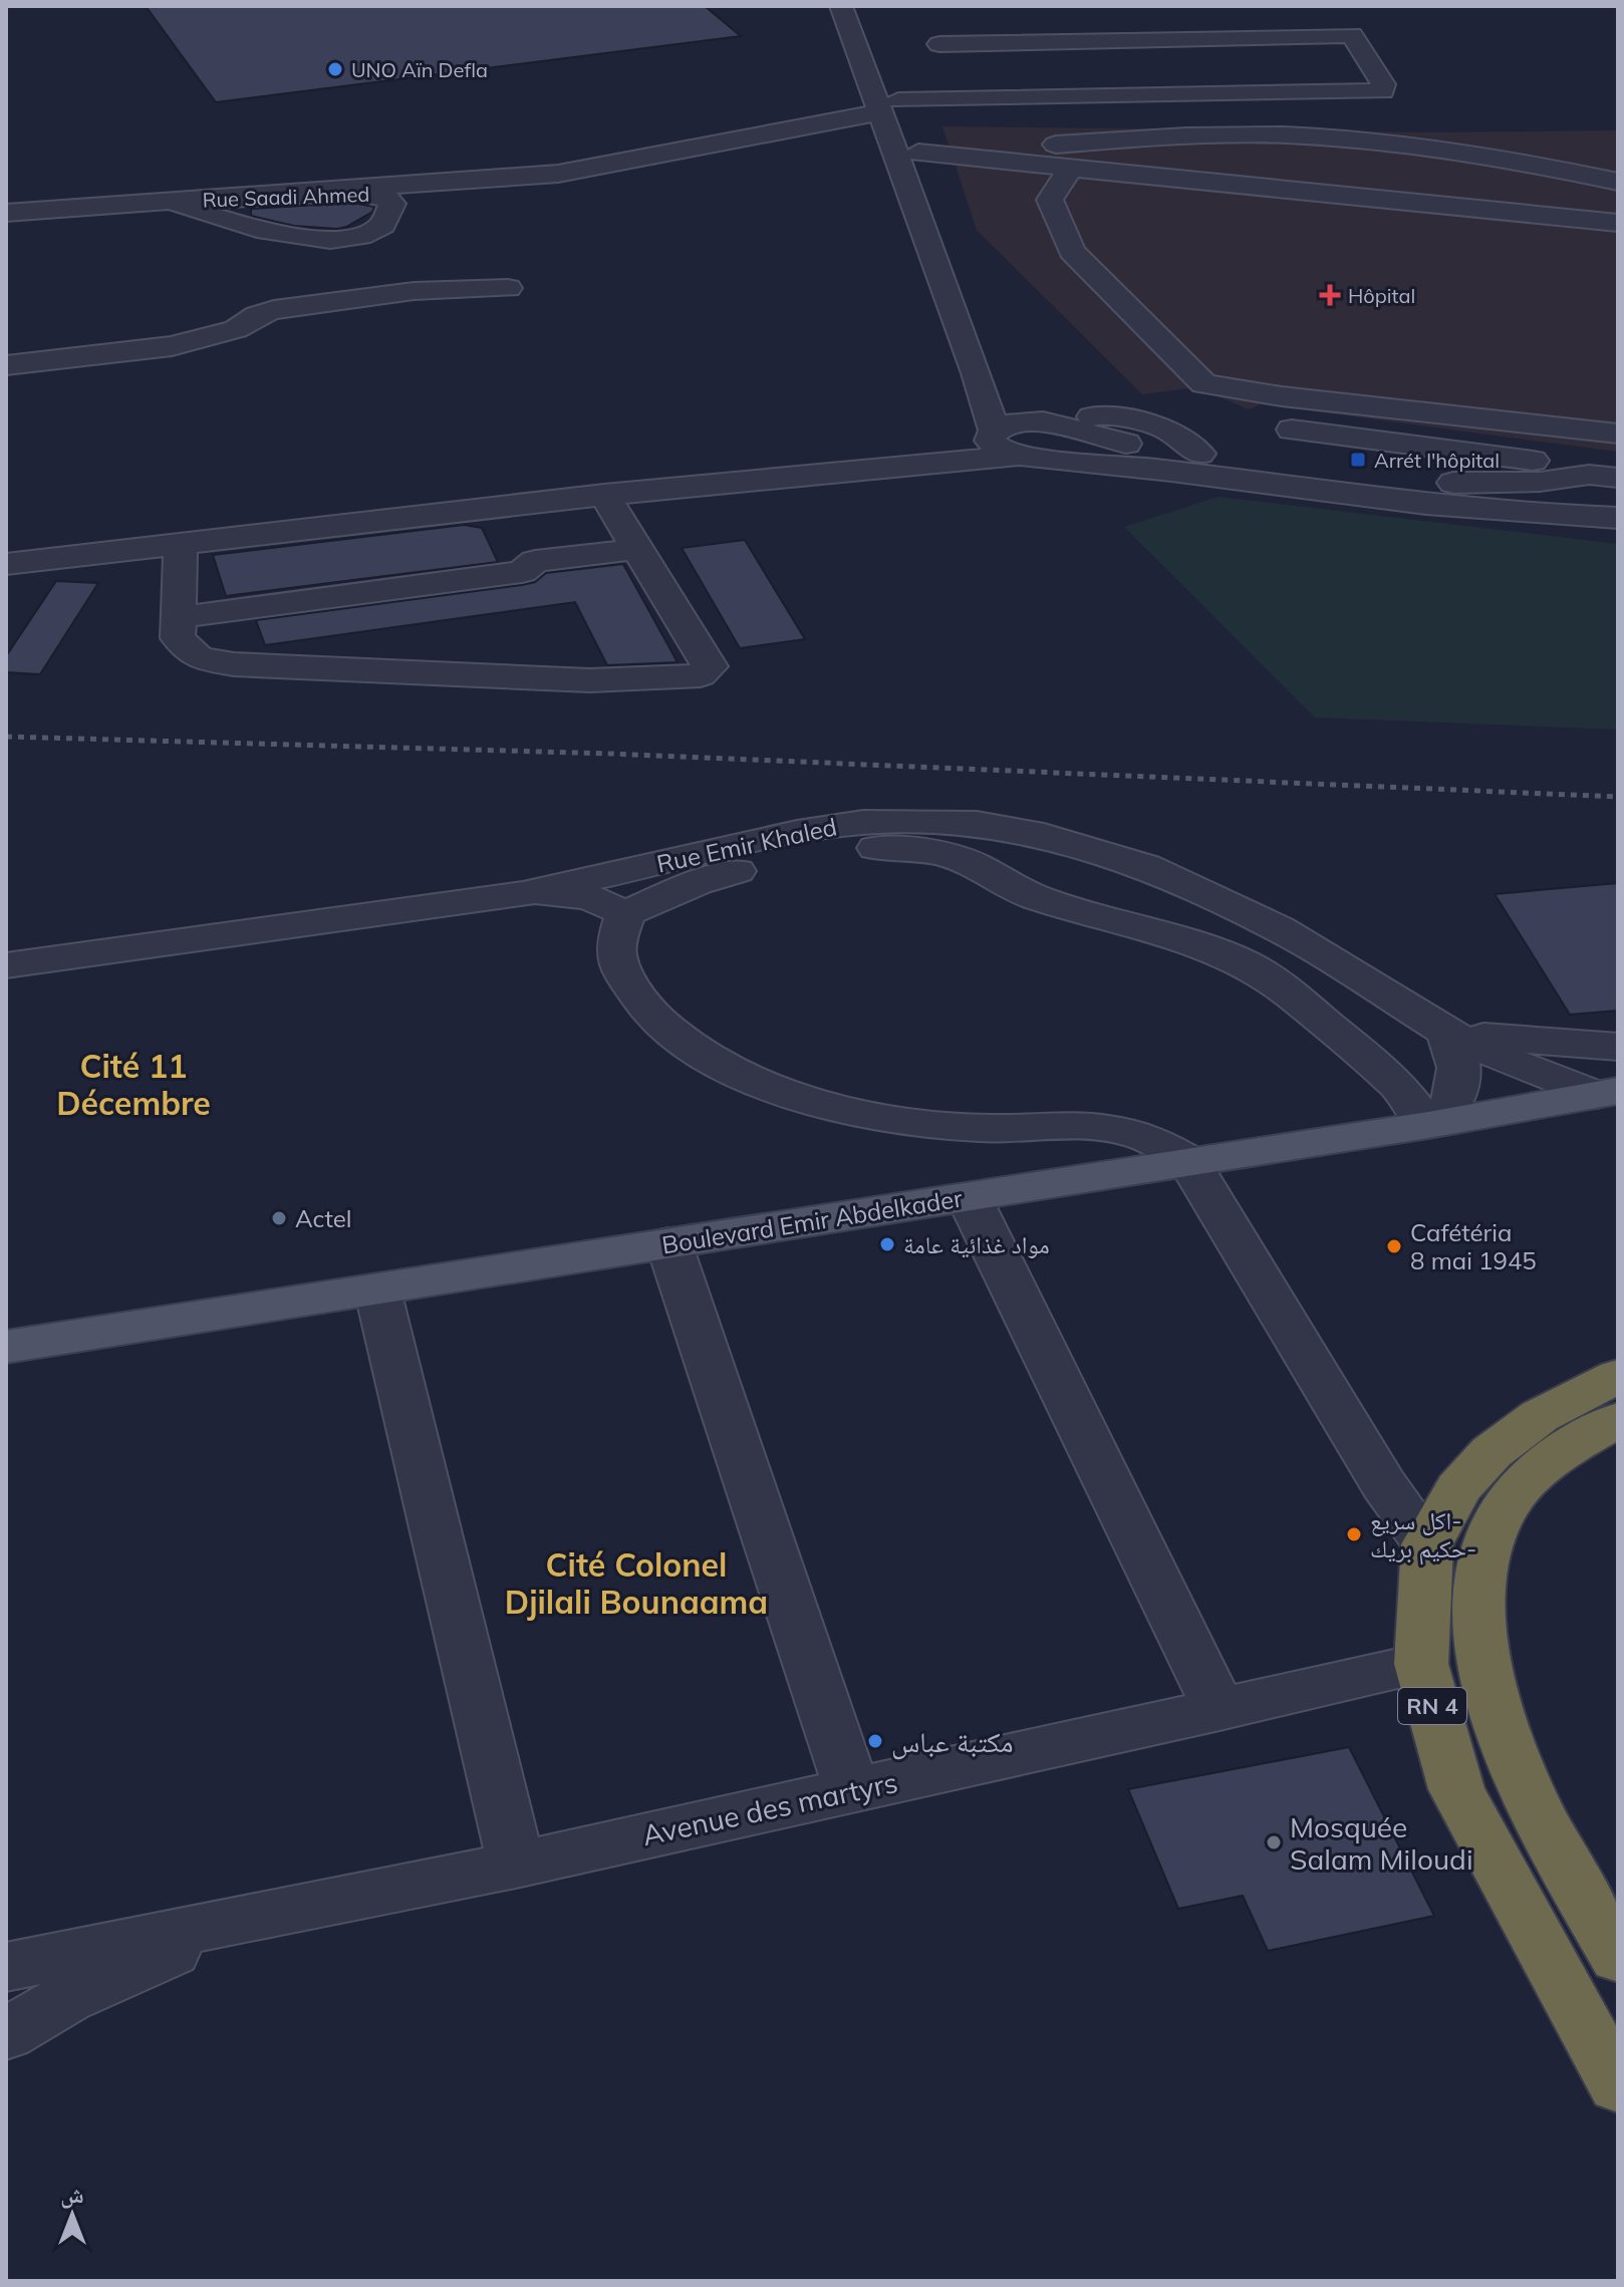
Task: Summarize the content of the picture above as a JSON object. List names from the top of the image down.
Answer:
{
  "streets": {
    "highway": ["RN 4"],
    "main road": ["Boulevard Emir Abdelkader"],
    "street": ["Rue Saadi Ahmed", "Rue Emir Khaled", "Avenue des martyrs"]
  },
  "crossings": [
    ["Rue Emir Khaled", "Boulevard Emir Abdelkader"],
    ["RN 4", "Avenue des martyrs"]
  ],
  "districts": ["Cité 11 Décembre", "Cité Colonel Djilali Bounaama"],
  "places": {
    "other": [
      "UNO Aïn Defla",
      "Actel",
      "مواد غذائية عامة",
      "Cafétéria 8 mai 1945",
      "اكل سريع- حكيم بريك-",
      "مكتبة عباس",
      "Mosquée Salam Miloudi"
    ],
    "health": ["Hôpital"],
    "transit": ["Arrét l'hôpital"]
  },
  "north": "top"
}
